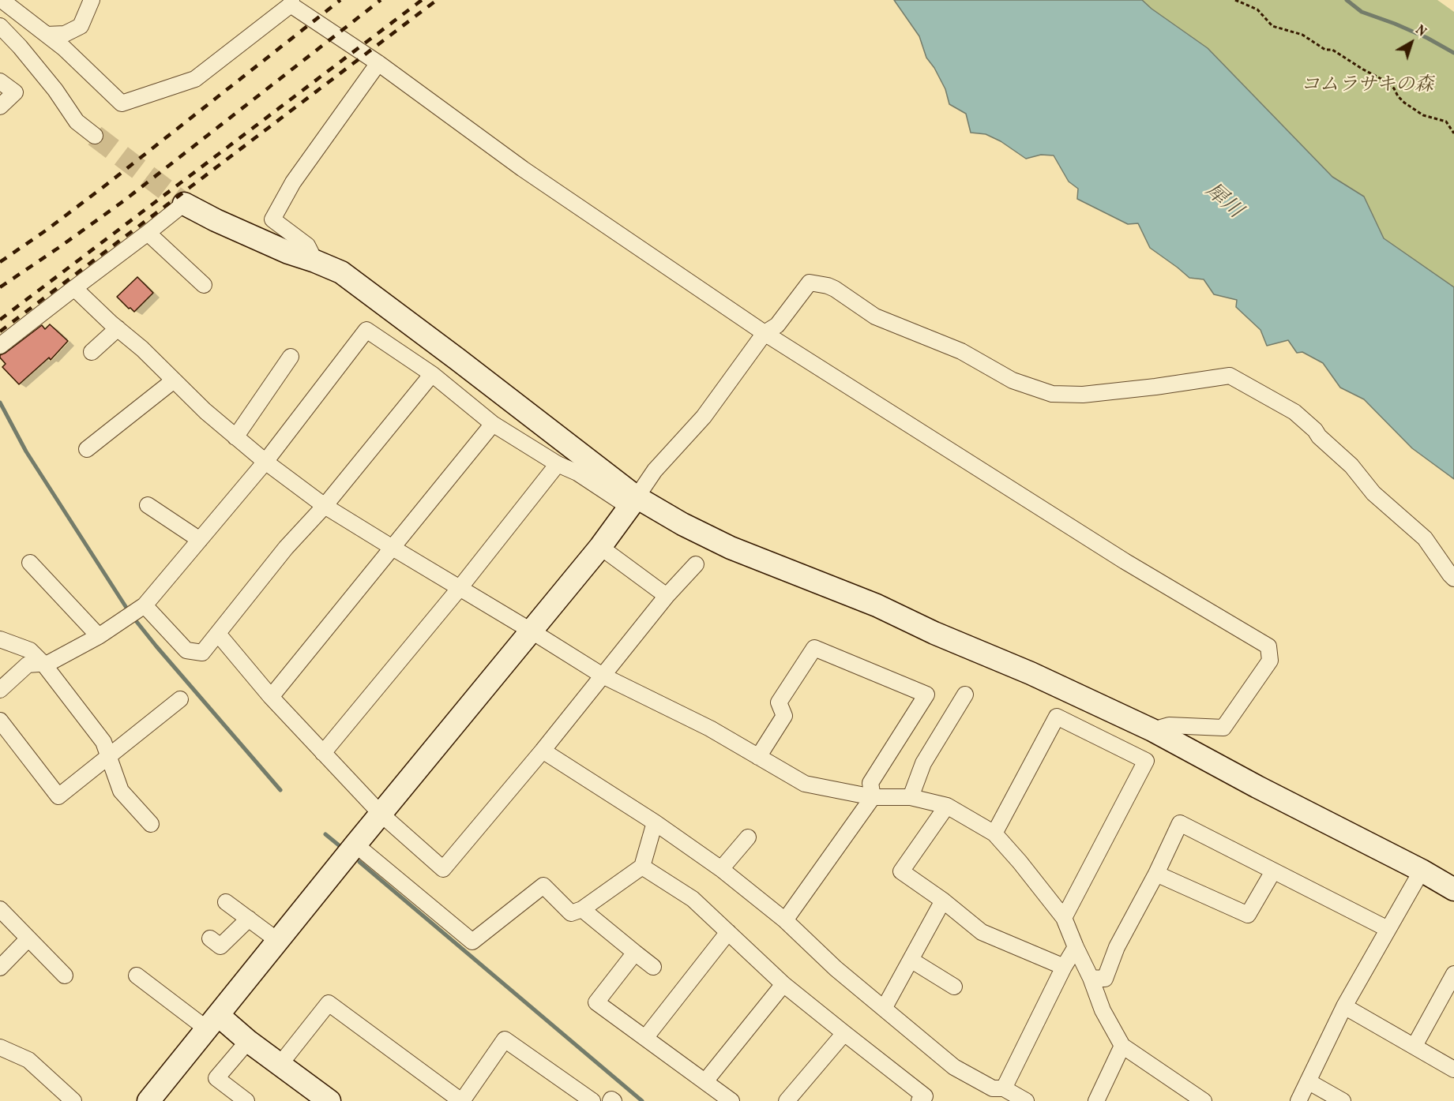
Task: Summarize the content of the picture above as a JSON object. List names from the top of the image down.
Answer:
{
  "water": ["犀川"],
  "parks": ["コムラサキの森"],
  "north": "top right"
}
